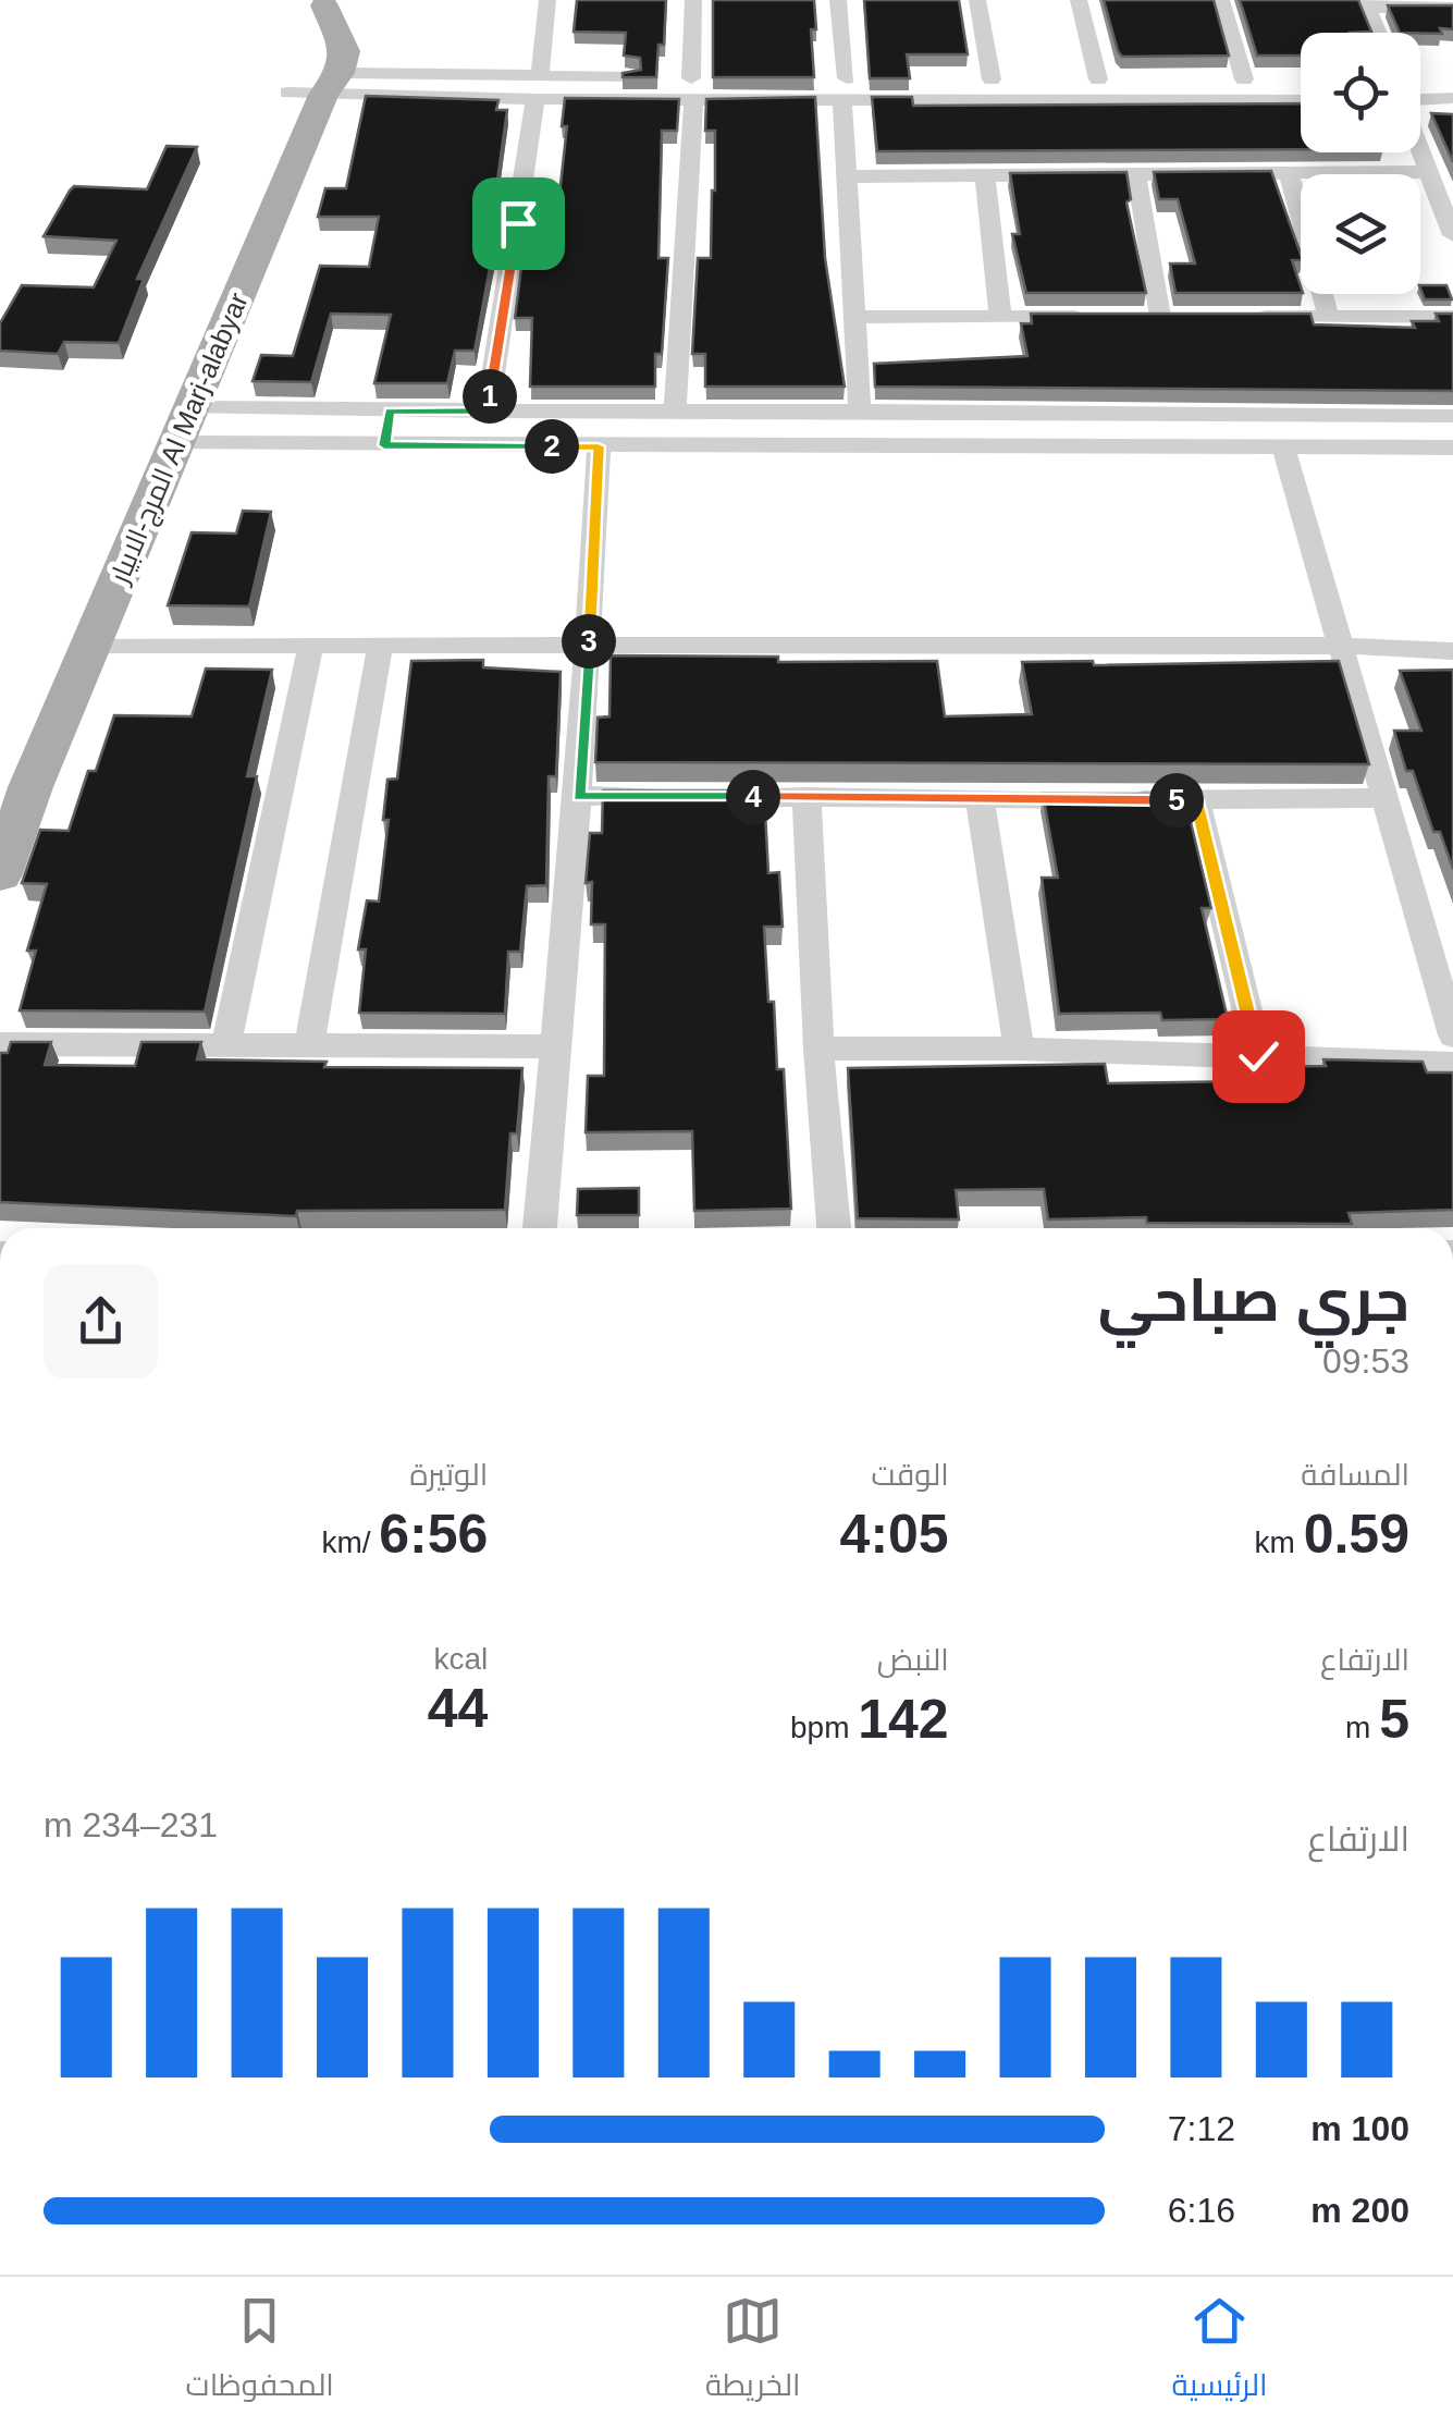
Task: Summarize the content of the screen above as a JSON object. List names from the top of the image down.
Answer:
{
  "streets": {
    "main road": ["المرج-الابيار Al Marj-alabyar"]
  },
  "page": {
    "pins": [
      "1",
      "2",
      "3",
      "4",
      "5"
    ],
    "heading": ["جري صباحي", "09:53"],
    "stats": [
      ["المسافة", "0.59 km"],
      ["الوقت", "4:05"],
      ["الوتيرة", "6:56 /km"],
      ["الارتفاع", "5 m"],
      ["النبض", "142 bpm"],
      ["kcal", "44"]
    ],
    "chart": ["الارتفاع", "231–234 m"],
    "list": [
      {
        "name": "100 m",
        "note": "7:12"
      },
      {
        "name": "200 m",
        "note": "6:16"
      }
    ],
    "tabs": ["الرئيسية", "الخريطة", "المحفوظات"]
  }
}
